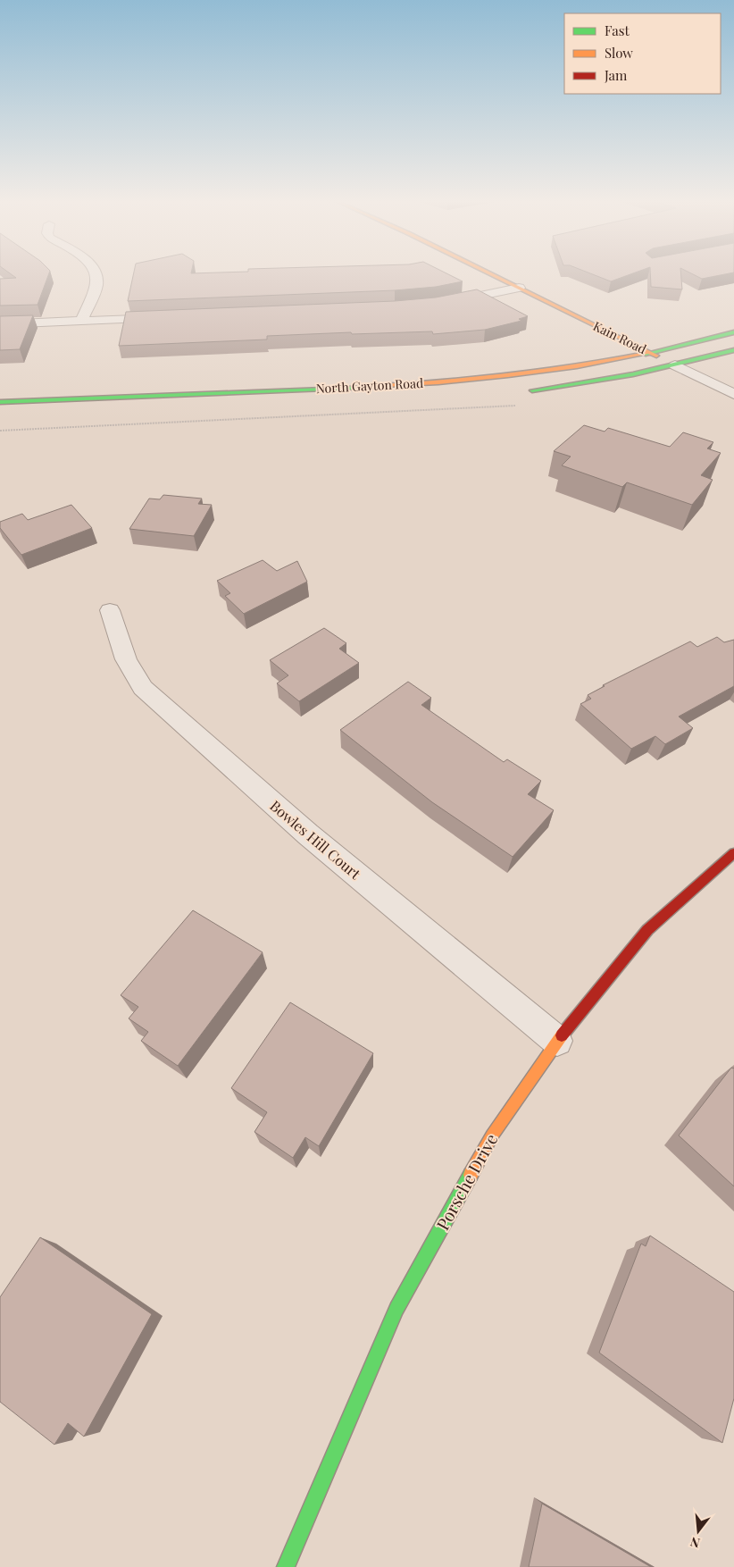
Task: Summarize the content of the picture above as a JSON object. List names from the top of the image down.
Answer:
{
  "streets": {
    "main road": ["Kain Road", "North Gayton Road", "Porsche Drive"],
    "street": ["Bowles Hill Court"]
  },
  "crossings": [
    ["Kain Road", "North Gayton Road"],
    ["Bowles Hill Court", "Porsche Drive"]
  ],
  "legend": ["Fast", "Slow", "Jam"],
  "north": "bottom"
}
